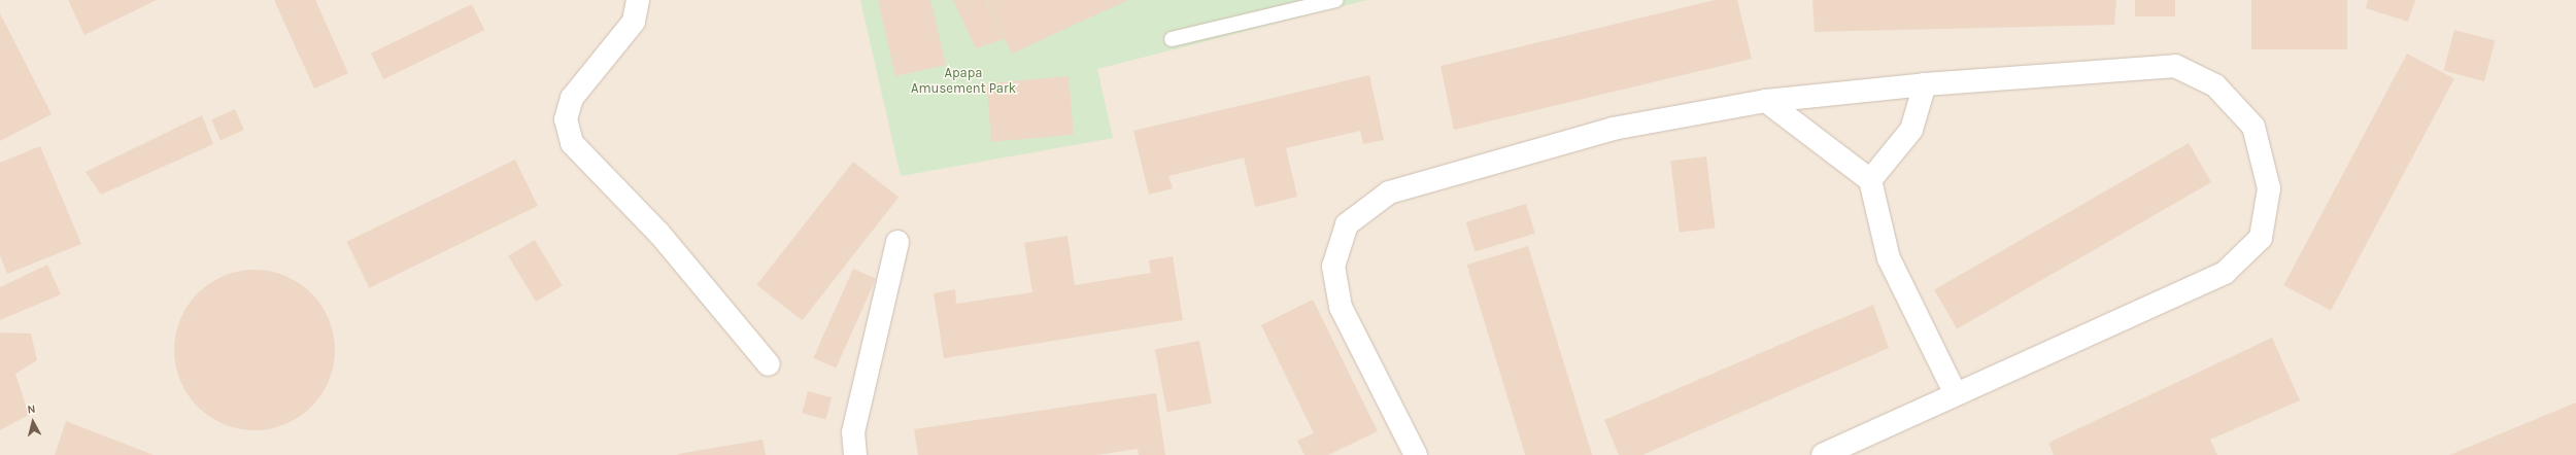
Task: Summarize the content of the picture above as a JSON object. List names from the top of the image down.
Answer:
{
  "parks": ["Apapa Amusement Park"],
  "north": "top"
}
